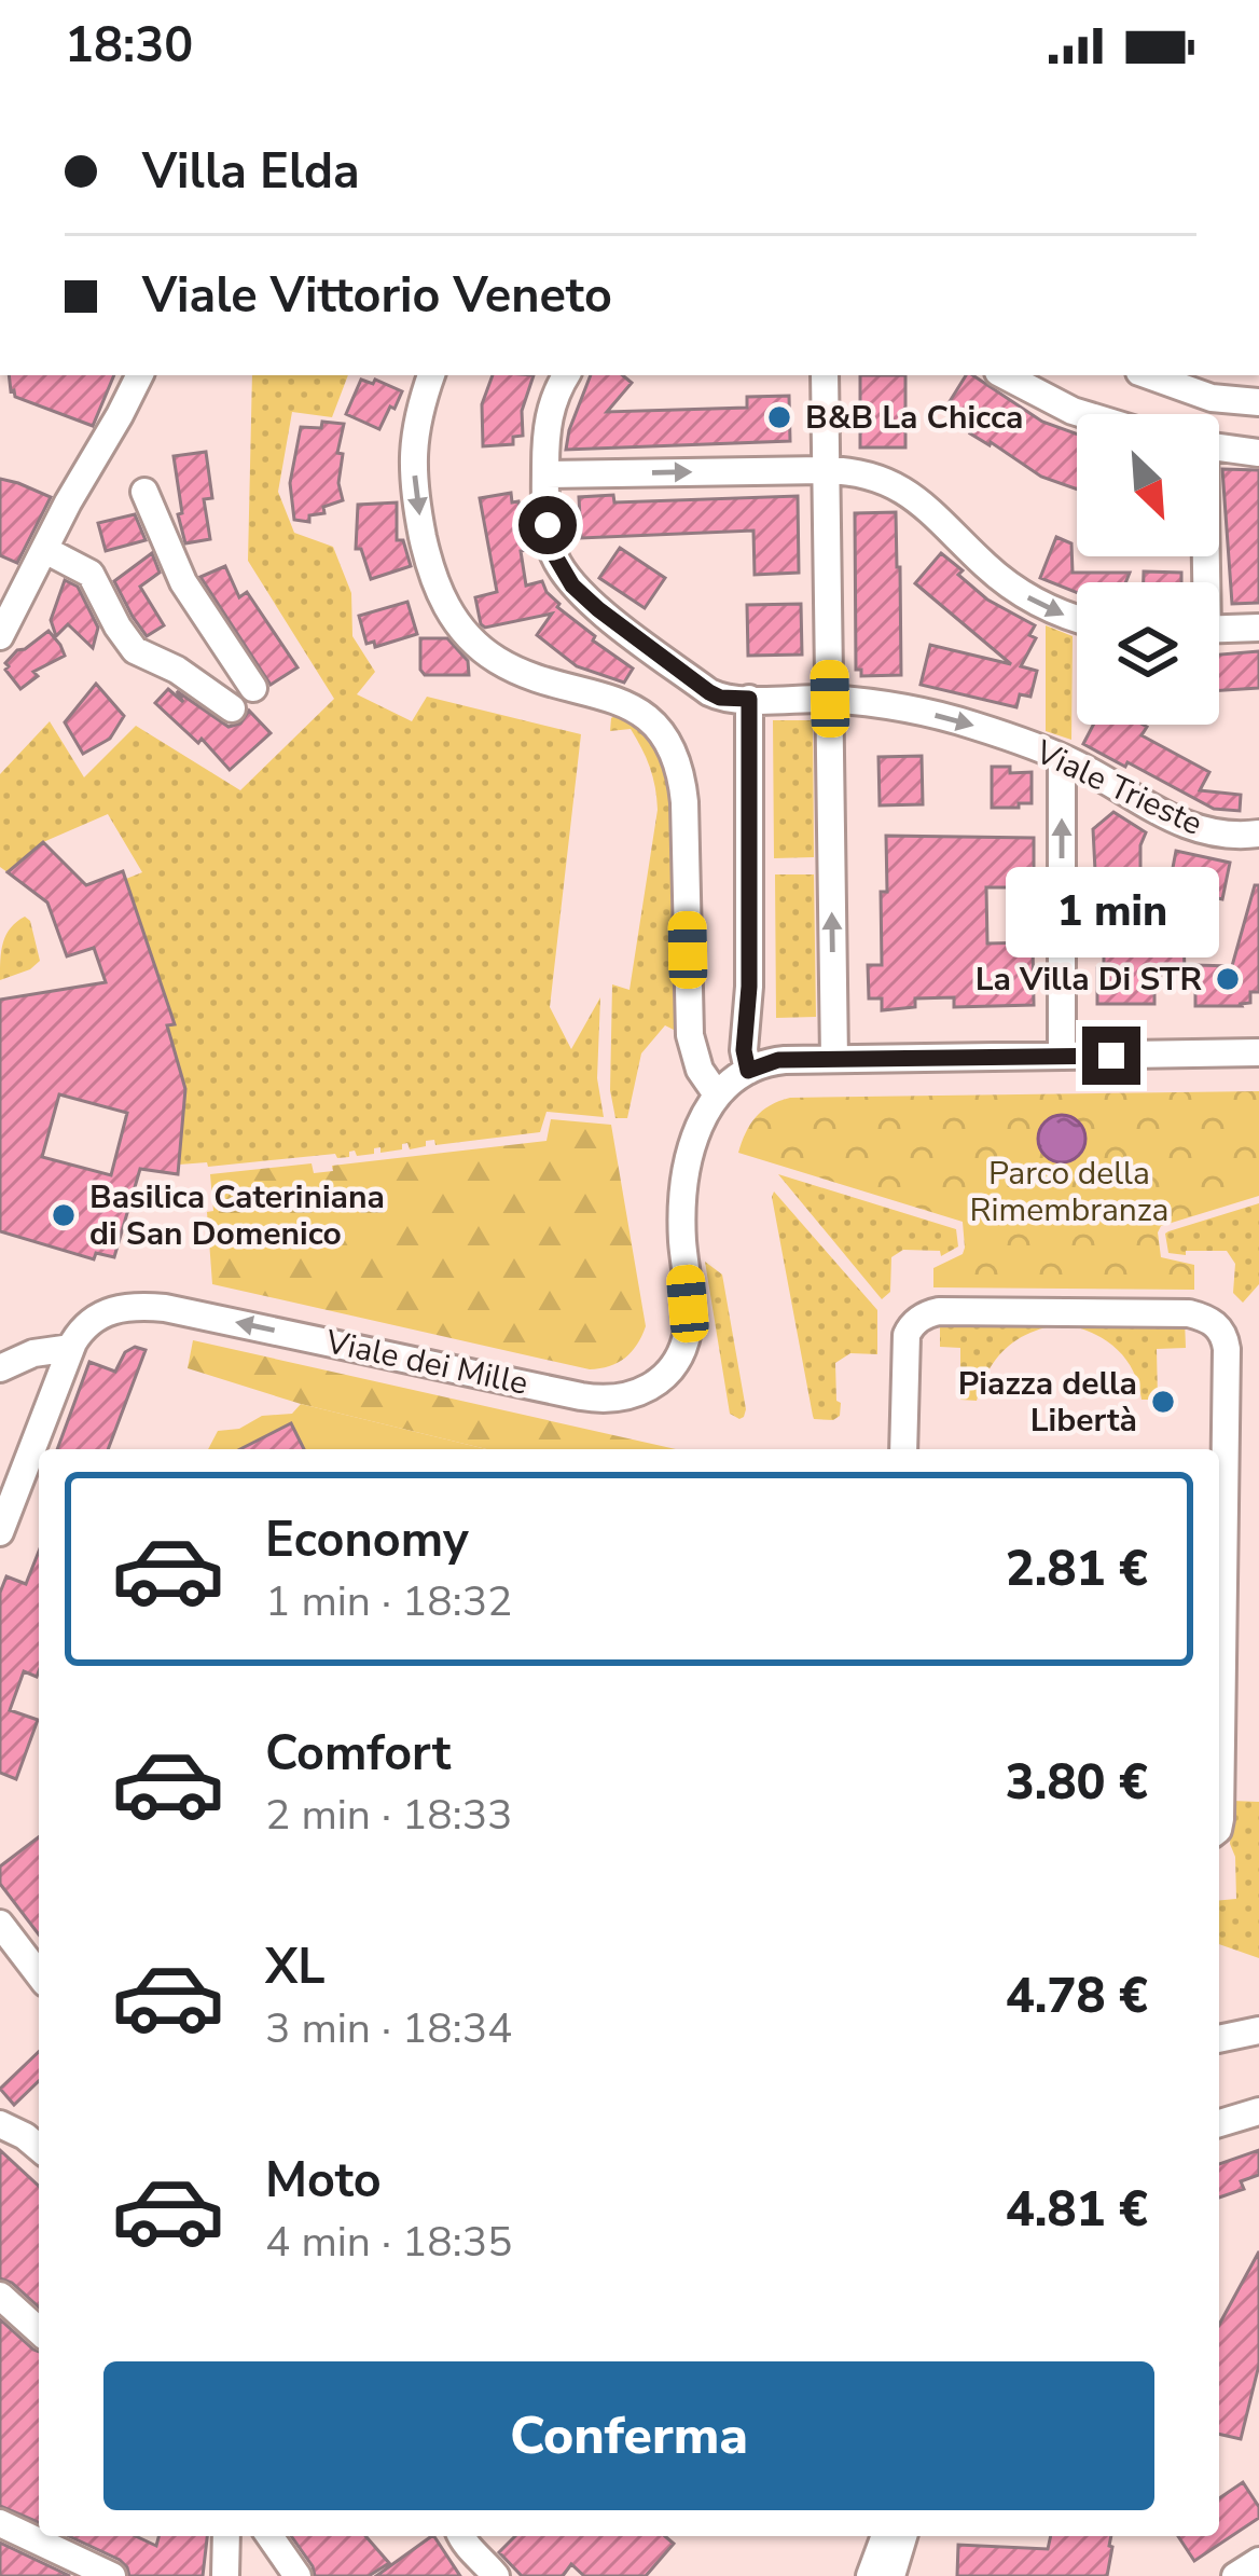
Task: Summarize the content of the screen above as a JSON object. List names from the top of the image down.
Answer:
{
  "streets": {
    "street": ["Viale Trieste", "Viale dei Mille"]
  },
  "parks": ["Parco della Rimembranza"],
  "places": [
    "B&B La Chicca",
    "La Villa Di STR",
    "Basilica Cateriniana di San Domenico",
    "Piazza della Libertà"
  ],
  "north": "bottom right",
  "page": {
    "status": "18:30",
    "banner": ["Villa Elda", "Viale Vittorio Veneto"],
    "bubble": "1 min",
    "list": [
      {
        "name": "Economy",
        "note": "1 min · 18:32",
        "value": "2.81 €"
      },
      {
        "name": "Comfort",
        "note": "2 min · 18:33",
        "value": "3.80 €"
      },
      {
        "name": "XL",
        "note": "3 min · 18:34",
        "value": "4.78 €"
      },
      {
        "name": "Moto",
        "note": "4 min · 18:35",
        "value": "4.81 €"
      }
    ],
    "buttons": "Conferma"
  }
}
